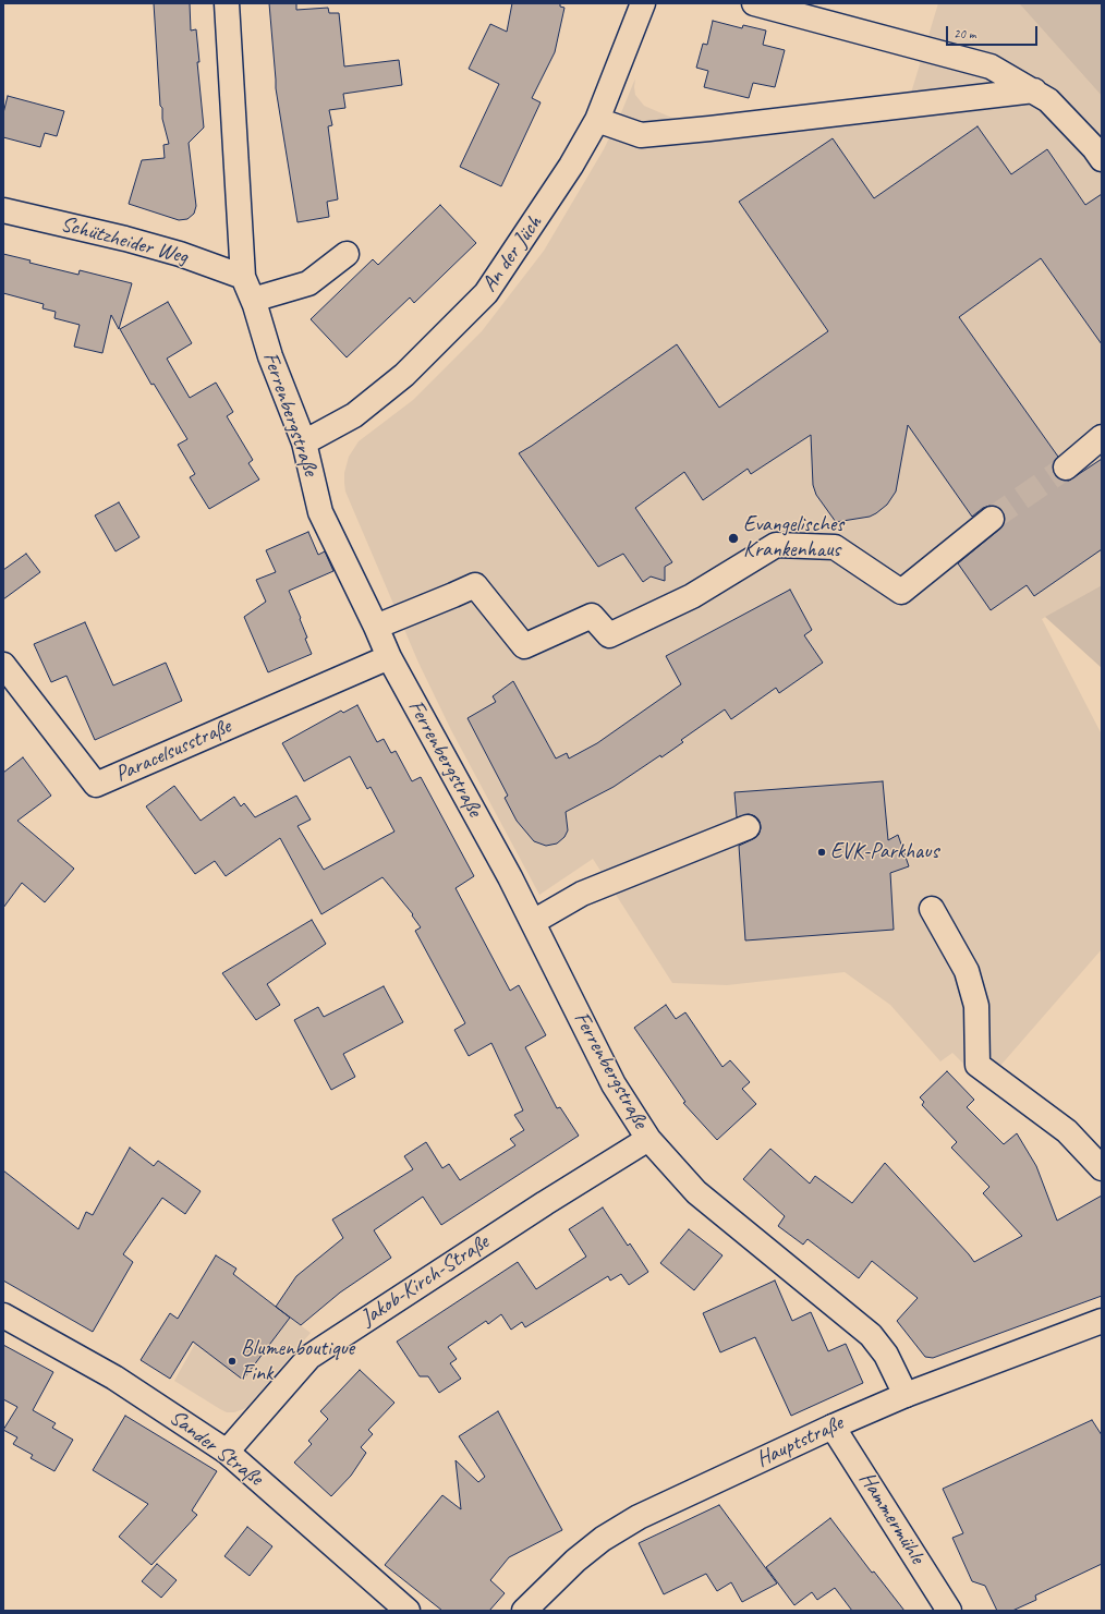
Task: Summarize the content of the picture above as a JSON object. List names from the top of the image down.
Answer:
{
  "streets": {
    "street": [
      "Schützheider Weg",
      "An der Jüch",
      "Ferrenbergstraße",
      "Paracelsusstraße",
      "Jakob-Kirch-Straße",
      "Hauptstraße",
      "Sander Straße",
      "Hammermühle"
    ]
  },
  "crossings": [
    ["Schützheider Weg", "Ferrenbergstraße"],
    ["An der Jüch", "Ferrenbergstraße"],
    ["Ferrenbergstraße", "Paracelsusstraße"],
    ["Ferrenbergstraße", "Jakob-Kirch-Straße"],
    ["Ferrenbergstraße", "Hauptstraße"],
    ["Jakob-Kirch-Straße", "Sander Straße"],
    ["Hauptstraße", "Hammermühle"]
  ],
  "places": ["Evangelisches Krankenhaus", "EVK-Parkhaus", "Blumenboutique Fink"],
  "scale_bar": "20 m"
}
